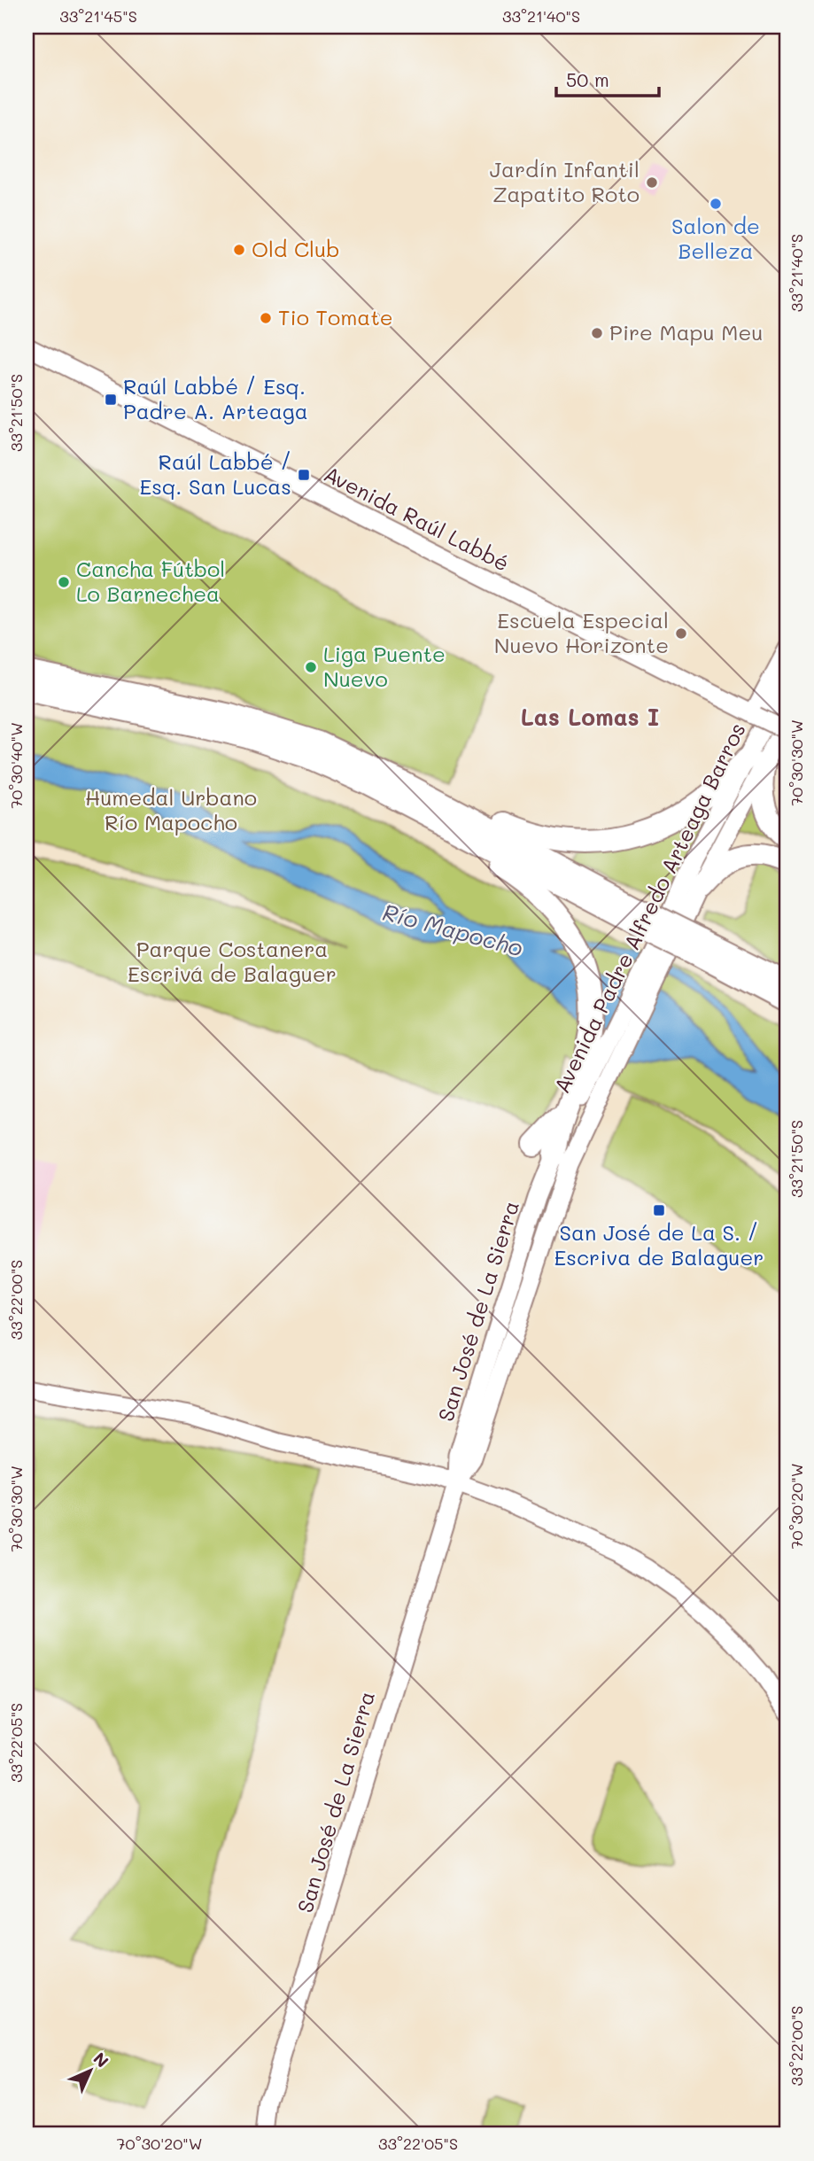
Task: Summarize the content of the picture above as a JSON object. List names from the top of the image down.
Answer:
{
  "streets": {
    "main road": ["Avenida Raúl Labbé", "Avenida Padre Alfredo Arteaga Barros", "San José de La Sierra"]
  },
  "crossings": [
    ["Avenida Raúl Labbé", "Avenida Padre Alfredo Arteaga Barros"],
    ["Avenida Padre Alfredo Arteaga Barros", "San José de La Sierra"]
  ],
  "districts": ["Las Lomas I"],
  "water": ["Río Mapocho"],
  "parks": ["Humedal Urbano Río Mapocho", "Parque Costanera Escrivá de Balaguer"],
  "places": {
    "other": [
      "Jardín Infantil Zapatito Roto",
      "Salon de Belleza",
      "Old Club",
      "Tio Tomate",
      "Pire Mapu Meu",
      "Cancha Fútbol Lo Barnechea",
      "Escuela Especial Nuevo Horizonte",
      "Liga Puente Nuevo"
    ],
    "transit": ["Raúl Labbé / Esq. Padre A. Arteaga", "Raúl Labbé / Esq. San Lucas", "San José de La S. / Escriva de Balaguer"]
  },
  "scale_bar": "50 m",
  "north": "top right",
  "coordinates": [
    "33°21'45\"S",
    "33°21'40\"S",
    "33°21'50\"S",
    "70°30'30\"W",
    "70°30'40\"W",
    "33°22'00\"S",
    "70°30'20\"W",
    "33°22'05\"S"
  ]
}
